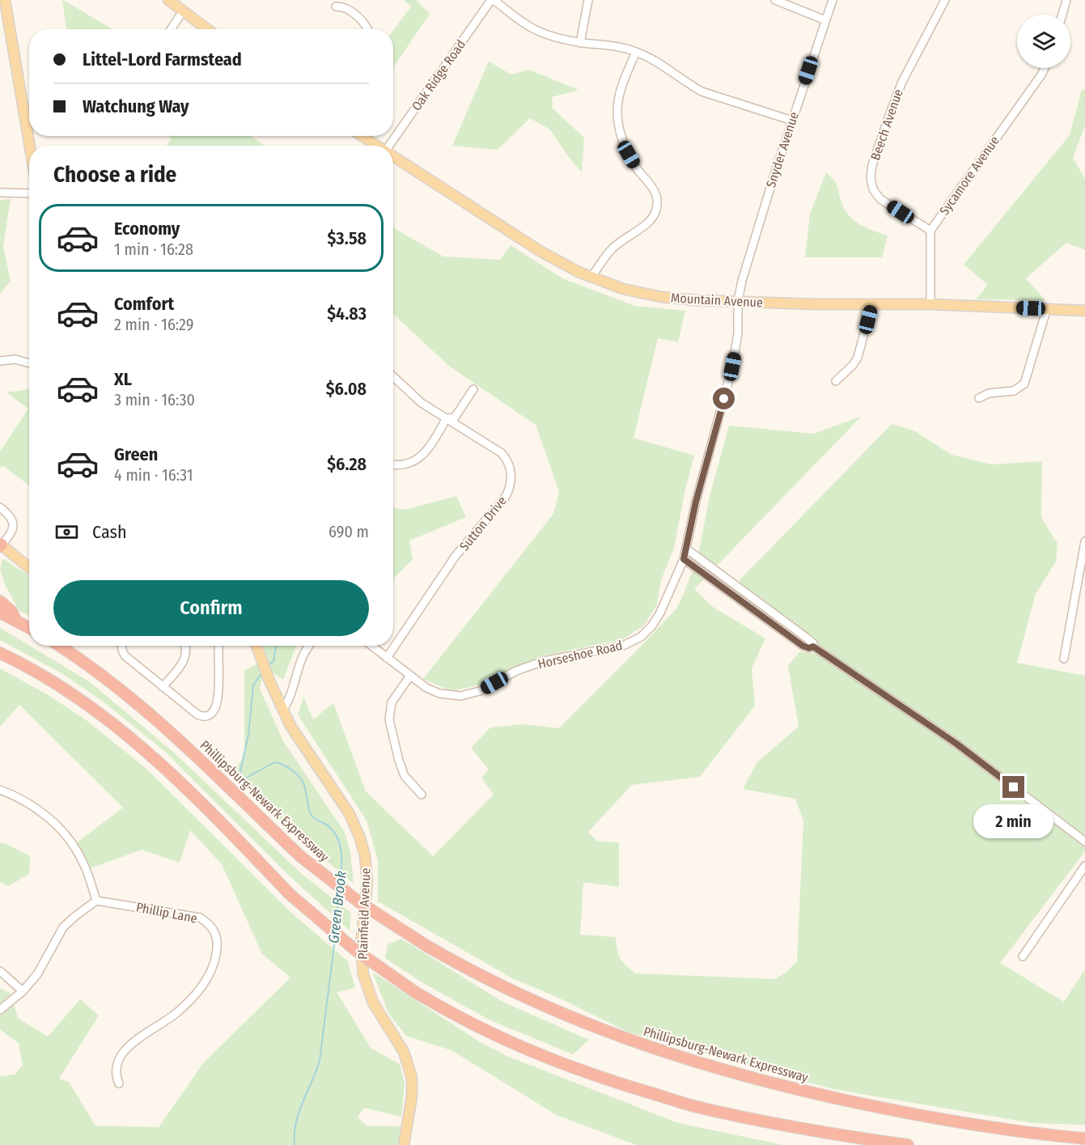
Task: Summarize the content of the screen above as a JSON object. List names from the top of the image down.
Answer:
{
  "streets": {
    "highway": ["Phillipsburg-Newark Expressway"],
    "main road": ["Mountain Avenue", "Plainfield Avenue"],
    "street": [
      "Oak Ridge Road",
      "Beech Avenue",
      "Snyder Avenue",
      "Sycamore Avenue",
      "Sutton Drive",
      "Horseshoe Road",
      "Phillip Lane"
    ]
  },
  "crossings": [
    ["Beech Avenue", "Sycamore Avenue"],
    ["Snyder Avenue", "Mountain Avenue"],
    ["Snyder Avenue", "Horseshoe Road"],
    ["Mountain Avenue", "Horseshoe Road"],
    ["Sutton Drive", "Horseshoe Road"]
  ],
  "water": ["Green Brook"],
  "page": {
    "banner": ["Littel-Lord Farmstead", "Watchung Way"],
    "heading": "Choose a ride",
    "list": [
      {
        "name": "Economy",
        "note": "1 min · 16:28",
        "value": "$3.58"
      },
      {
        "name": "Comfort",
        "note": "2 min · 16:29",
        "value": "$4.83"
      },
      {
        "name": "XL",
        "note": "3 min · 16:30",
        "value": "$6.08"
      },
      {
        "name": "Green",
        "note": "4 min · 16:31",
        "value": "$6.28"
      }
    ],
    "pay": ["Cash", "690 m"],
    "buttons": "Confirm",
    "bubble": "2 min"
  }
}
